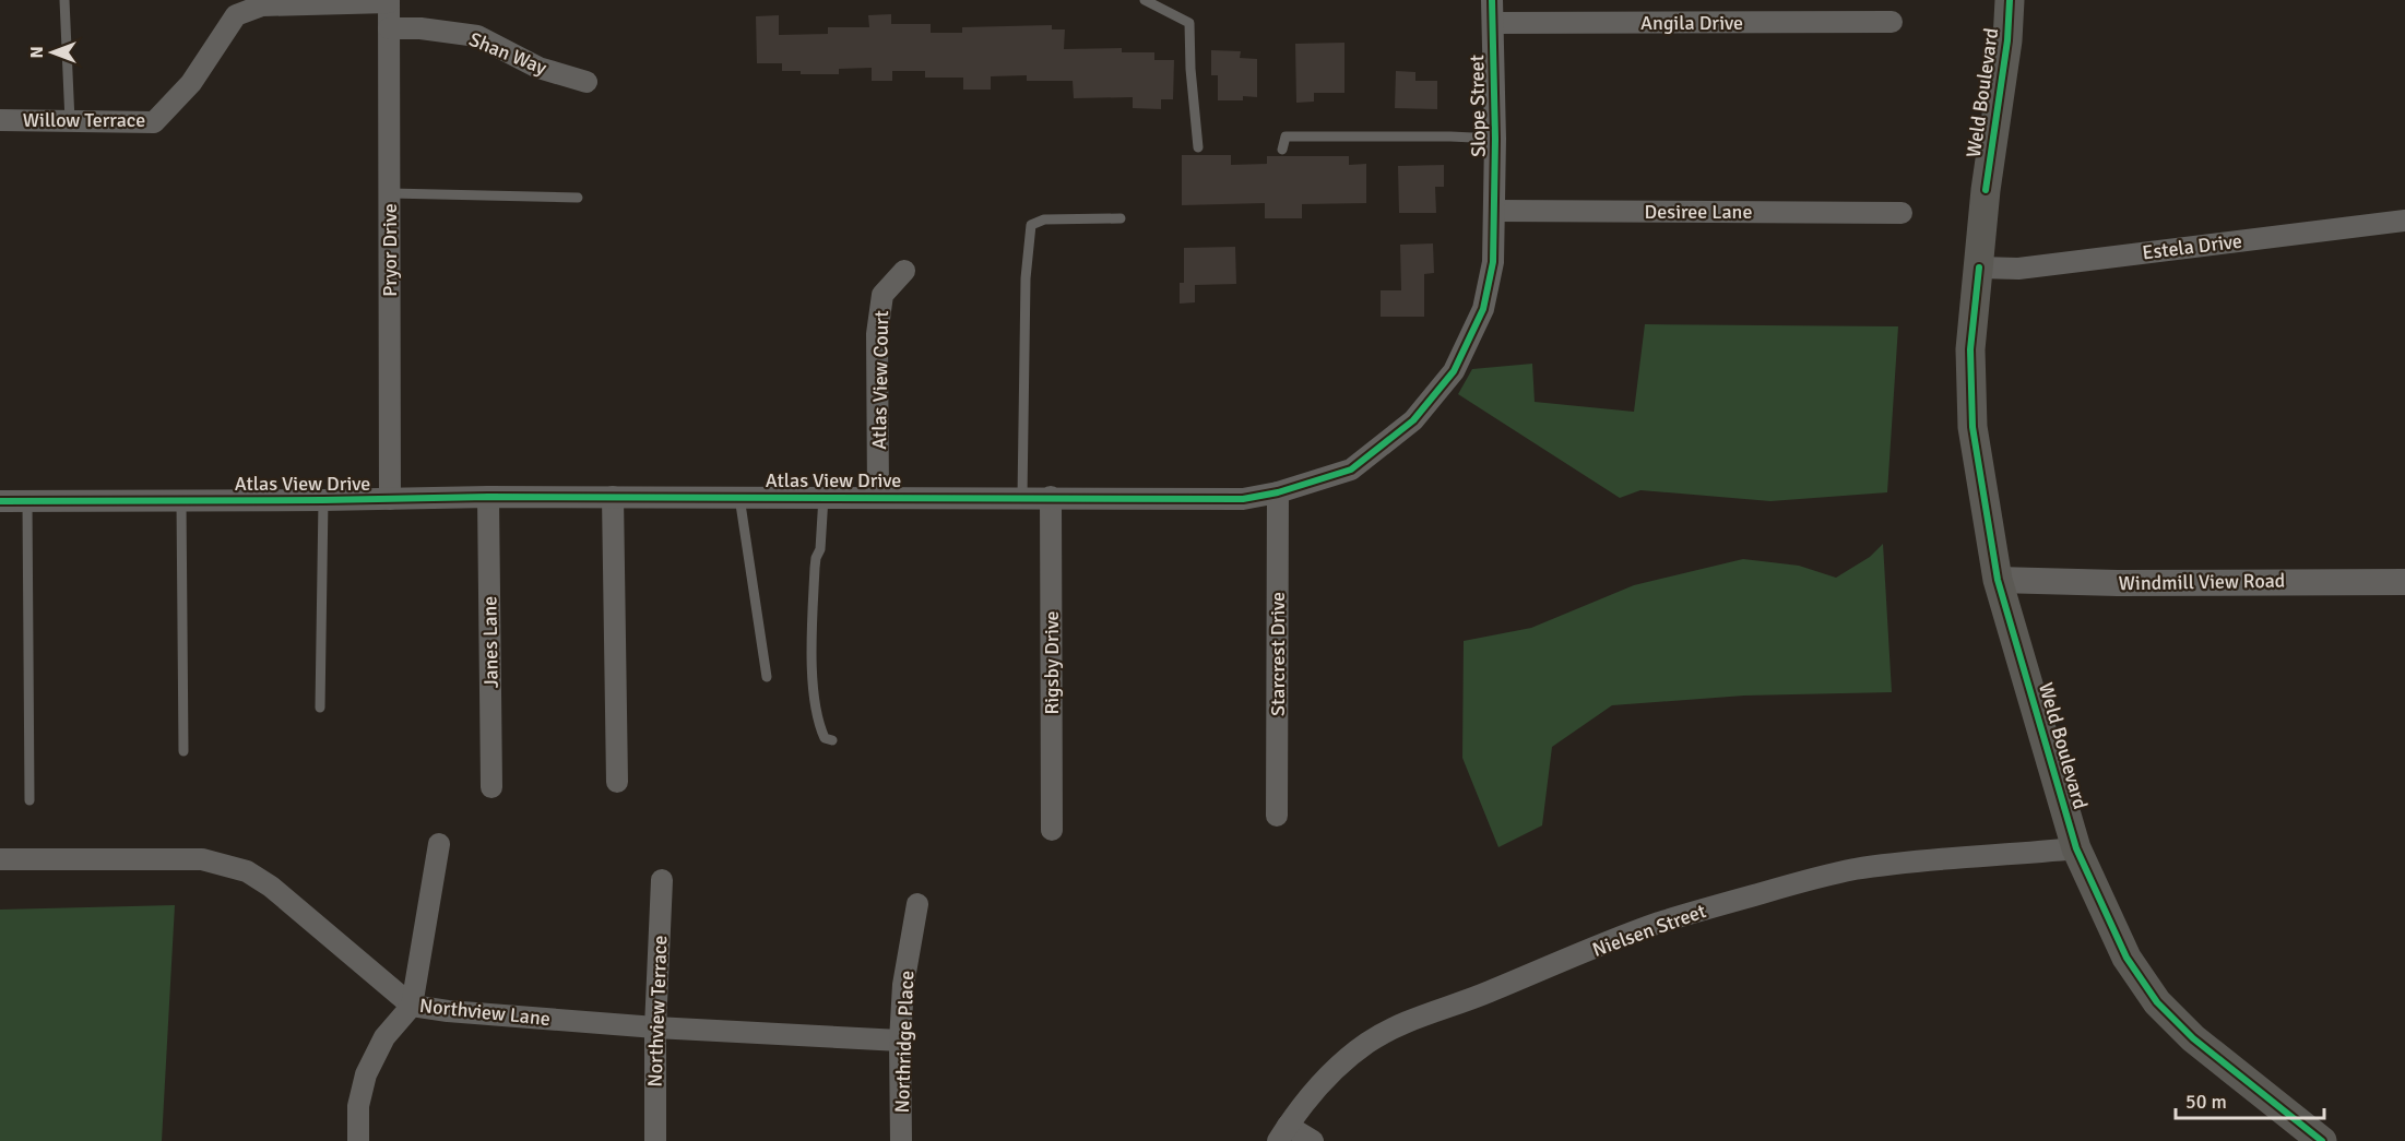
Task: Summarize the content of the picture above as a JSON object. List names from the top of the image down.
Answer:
{
  "streets": {
    "main road": ["Weld Boulevard"],
    "street": [
      "Angila Drive",
      "Shan Way",
      "Slope Street",
      "Willow Terrace",
      "Desiree Lane",
      "Estela Drive",
      "Pryor Drive",
      "Atlas View Court",
      "Atlas View Drive",
      "Windmill View Road",
      "Janes Lane",
      "Starcrest Drive",
      "Rigsby Drive",
      "Nielsen Street",
      "Northview Terrace",
      "Northview Lane",
      "Northridge Place"
    ]
  },
  "crossings": [
    ["Angila Drive", "Slope Street"],
    ["Shan Way", "Pryor Drive"],
    ["Weld Boulevard", "Estela Drive"],
    ["Weld Boulevard", "Windmill View Road"],
    ["Weld Boulevard", "Nielsen Street"],
    ["Slope Street", "Desiree Lane"],
    ["Slope Street", "Atlas View Drive"],
    ["Willow Terrace", "Pryor Drive"],
    ["Desiree Lane", "Atlas View Drive"],
    ["Pryor Drive", "Atlas View Drive"],
    ["Atlas View Court", "Atlas View Drive"],
    ["Atlas View Drive", "Janes Lane"],
    ["Atlas View Drive", "Starcrest Drive"],
    ["Atlas View Drive", "Rigsby Drive"],
    ["Northview Terrace", "Northview Lane"],
    ["Northview Lane", "Northridge Place"]
  ],
  "scale_bar": "50 m",
  "north": "left"
}
